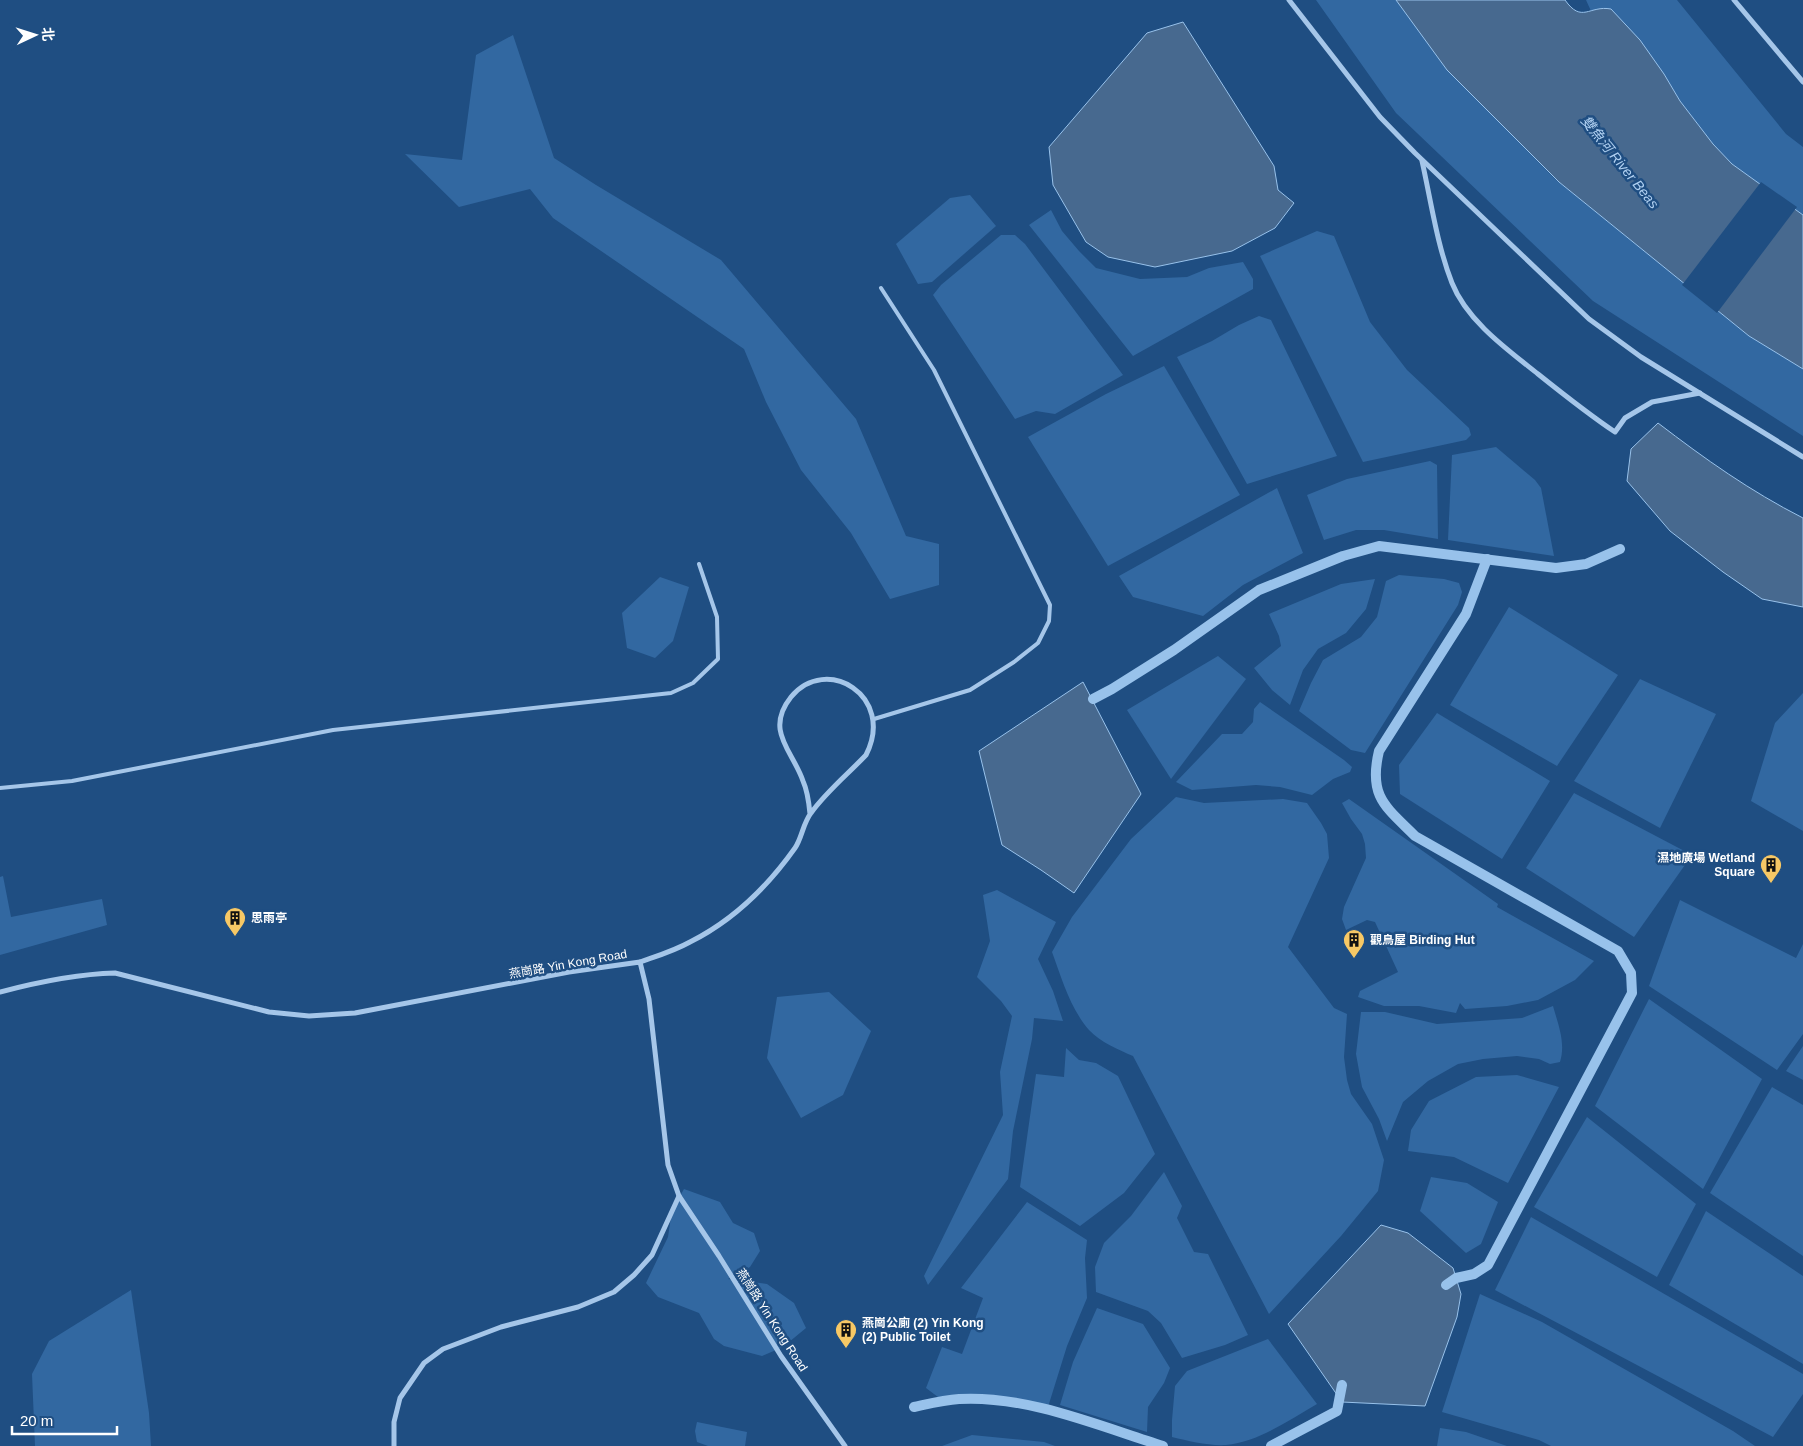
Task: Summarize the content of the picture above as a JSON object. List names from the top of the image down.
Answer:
{
  "streets": {
    "street": ["燕崗路 Yin Kong Road"]
  },
  "water": ["雙魚河 River Beas"],
  "places": {
    "building": [
      "濕地廣場 Wetland Square",
      "思雨亭",
      "觀鳥屋 Birding Hut",
      "燕崗公廁 (2) Yin Kong (2) Public Toilet"
    ]
  },
  "scale_bar": "20 m",
  "north": "right"
}
